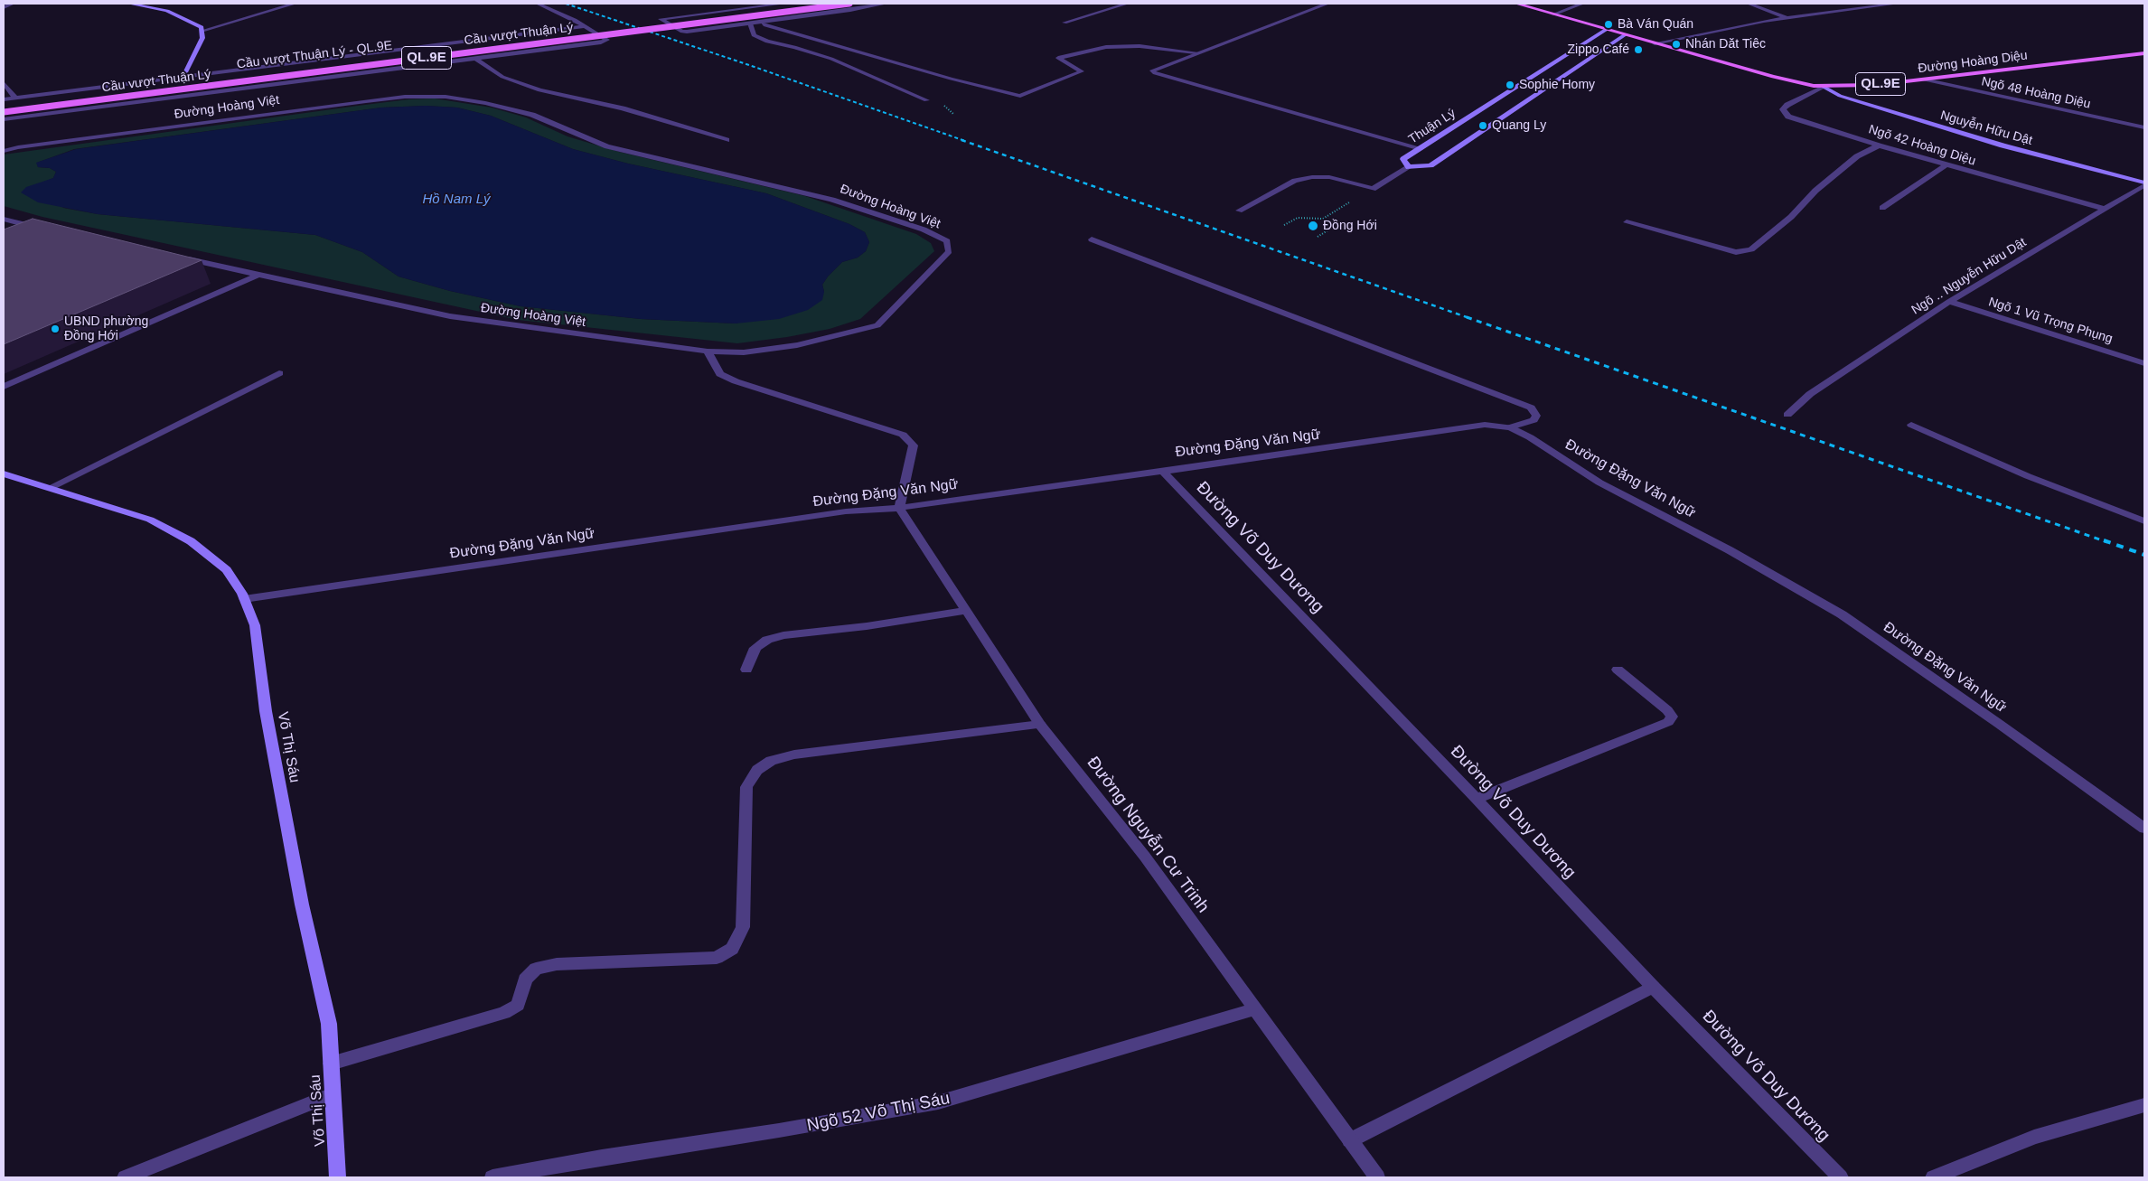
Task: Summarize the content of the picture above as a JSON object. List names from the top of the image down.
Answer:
{
  "streets": {
    "main road": [
      "Cầu vượt Thuận Lý",
      "Cầu vượt Thuận Lý - QL.9E",
      "QL.9E",
      "Đường Hoàng Diệu"
    ],
    "street": [
      "Ngõ 48 Hoàng Diệu",
      "Đường Hoàng Việt",
      "Thuận Lý",
      "Nguyễn Hữu Dật",
      "Ngõ 42 Hoàng Diệu",
      "Ngõ .. Nguyễn Hữu Dật",
      "Ngõ 1 Vũ Trọng Phụng",
      "Đường Đặng Văn Ngữ",
      "Đường Võ Duy Dương",
      "Võ Thị Sáu",
      "Đường Nguyễn Cư Trinh",
      "Ngõ 52 Võ Thị Sáu"
    ]
  },
  "crossings": [
    ["Đường Hoàng Diệu", "Ngõ 48 Hoàng Diệu"],
    ["Đường Hoàng Diệu", "Thuận Lý"],
    ["Đường Hoàng Diệu", "Nguyễn Hữu Dật"],
    ["Đường Hoàng Diệu", "Ngõ 42 Hoàng Diệu"],
    ["Nguyễn Hữu Dật", "Ngõ 42 Hoàng Diệu"],
    ["Nguyễn Hữu Dật", "Ngõ .. Nguyễn Hữu Dật"],
    ["Ngõ 42 Hoàng Diệu", "Ngõ .. Nguyễn Hữu Dật"],
    ["Ngõ .. Nguyễn Hữu Dật", "Ngõ 1 Vũ Trọng Phụng"],
    ["Đường Đặng Văn Ngữ", "Đường Võ Duy Dương"],
    ["Đường Đặng Văn Ngữ", "Võ Thị Sáu"],
    ["Đường Đặng Văn Ngữ", "Đường Nguyễn Cư Trinh"],
    ["Đường Nguyễn Cư Trinh", "Ngõ 52 Võ Thị Sáu"]
  ],
  "water": ["Hồ Nam Lý"],
  "places": [
    "Bà Ván Quán",
    "Nhán Dăt Tiêc",
    "Zippo Café",
    "Sophie Homy",
    "Quang Ly",
    "Đồng Hới",
    "UBND phường Đồng Hới"
  ]
}
